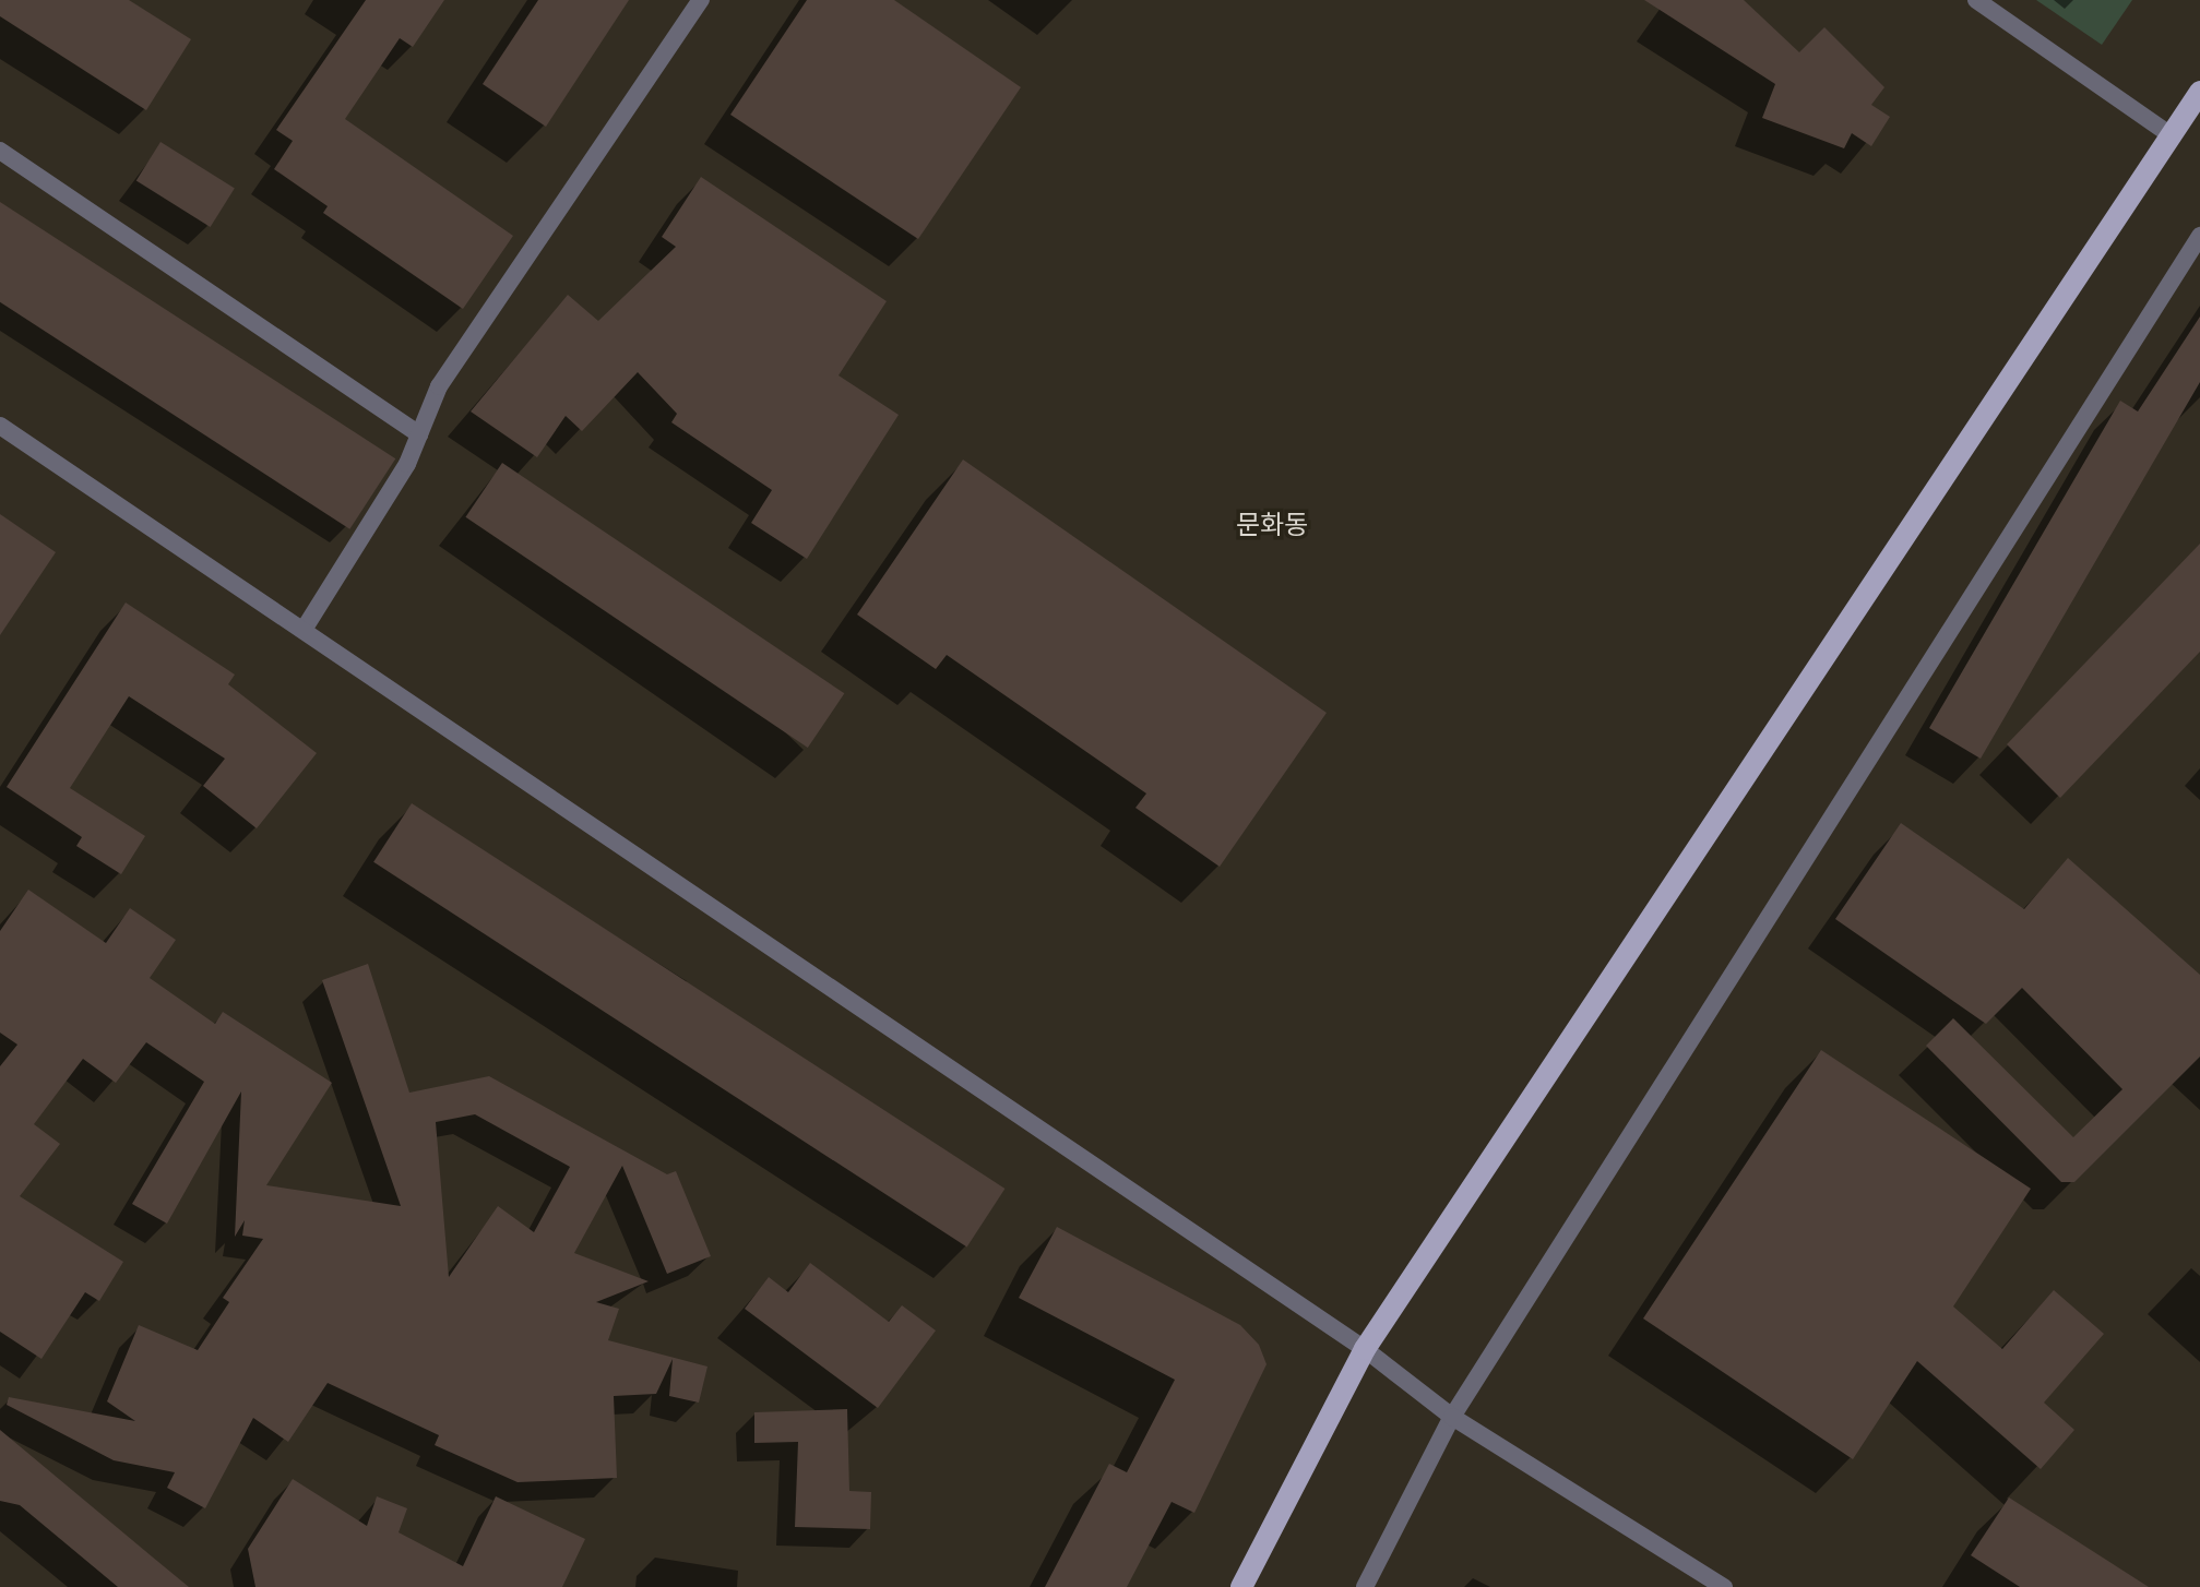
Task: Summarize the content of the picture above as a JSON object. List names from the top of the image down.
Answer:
{
  "districts": ["문화동"]
}
